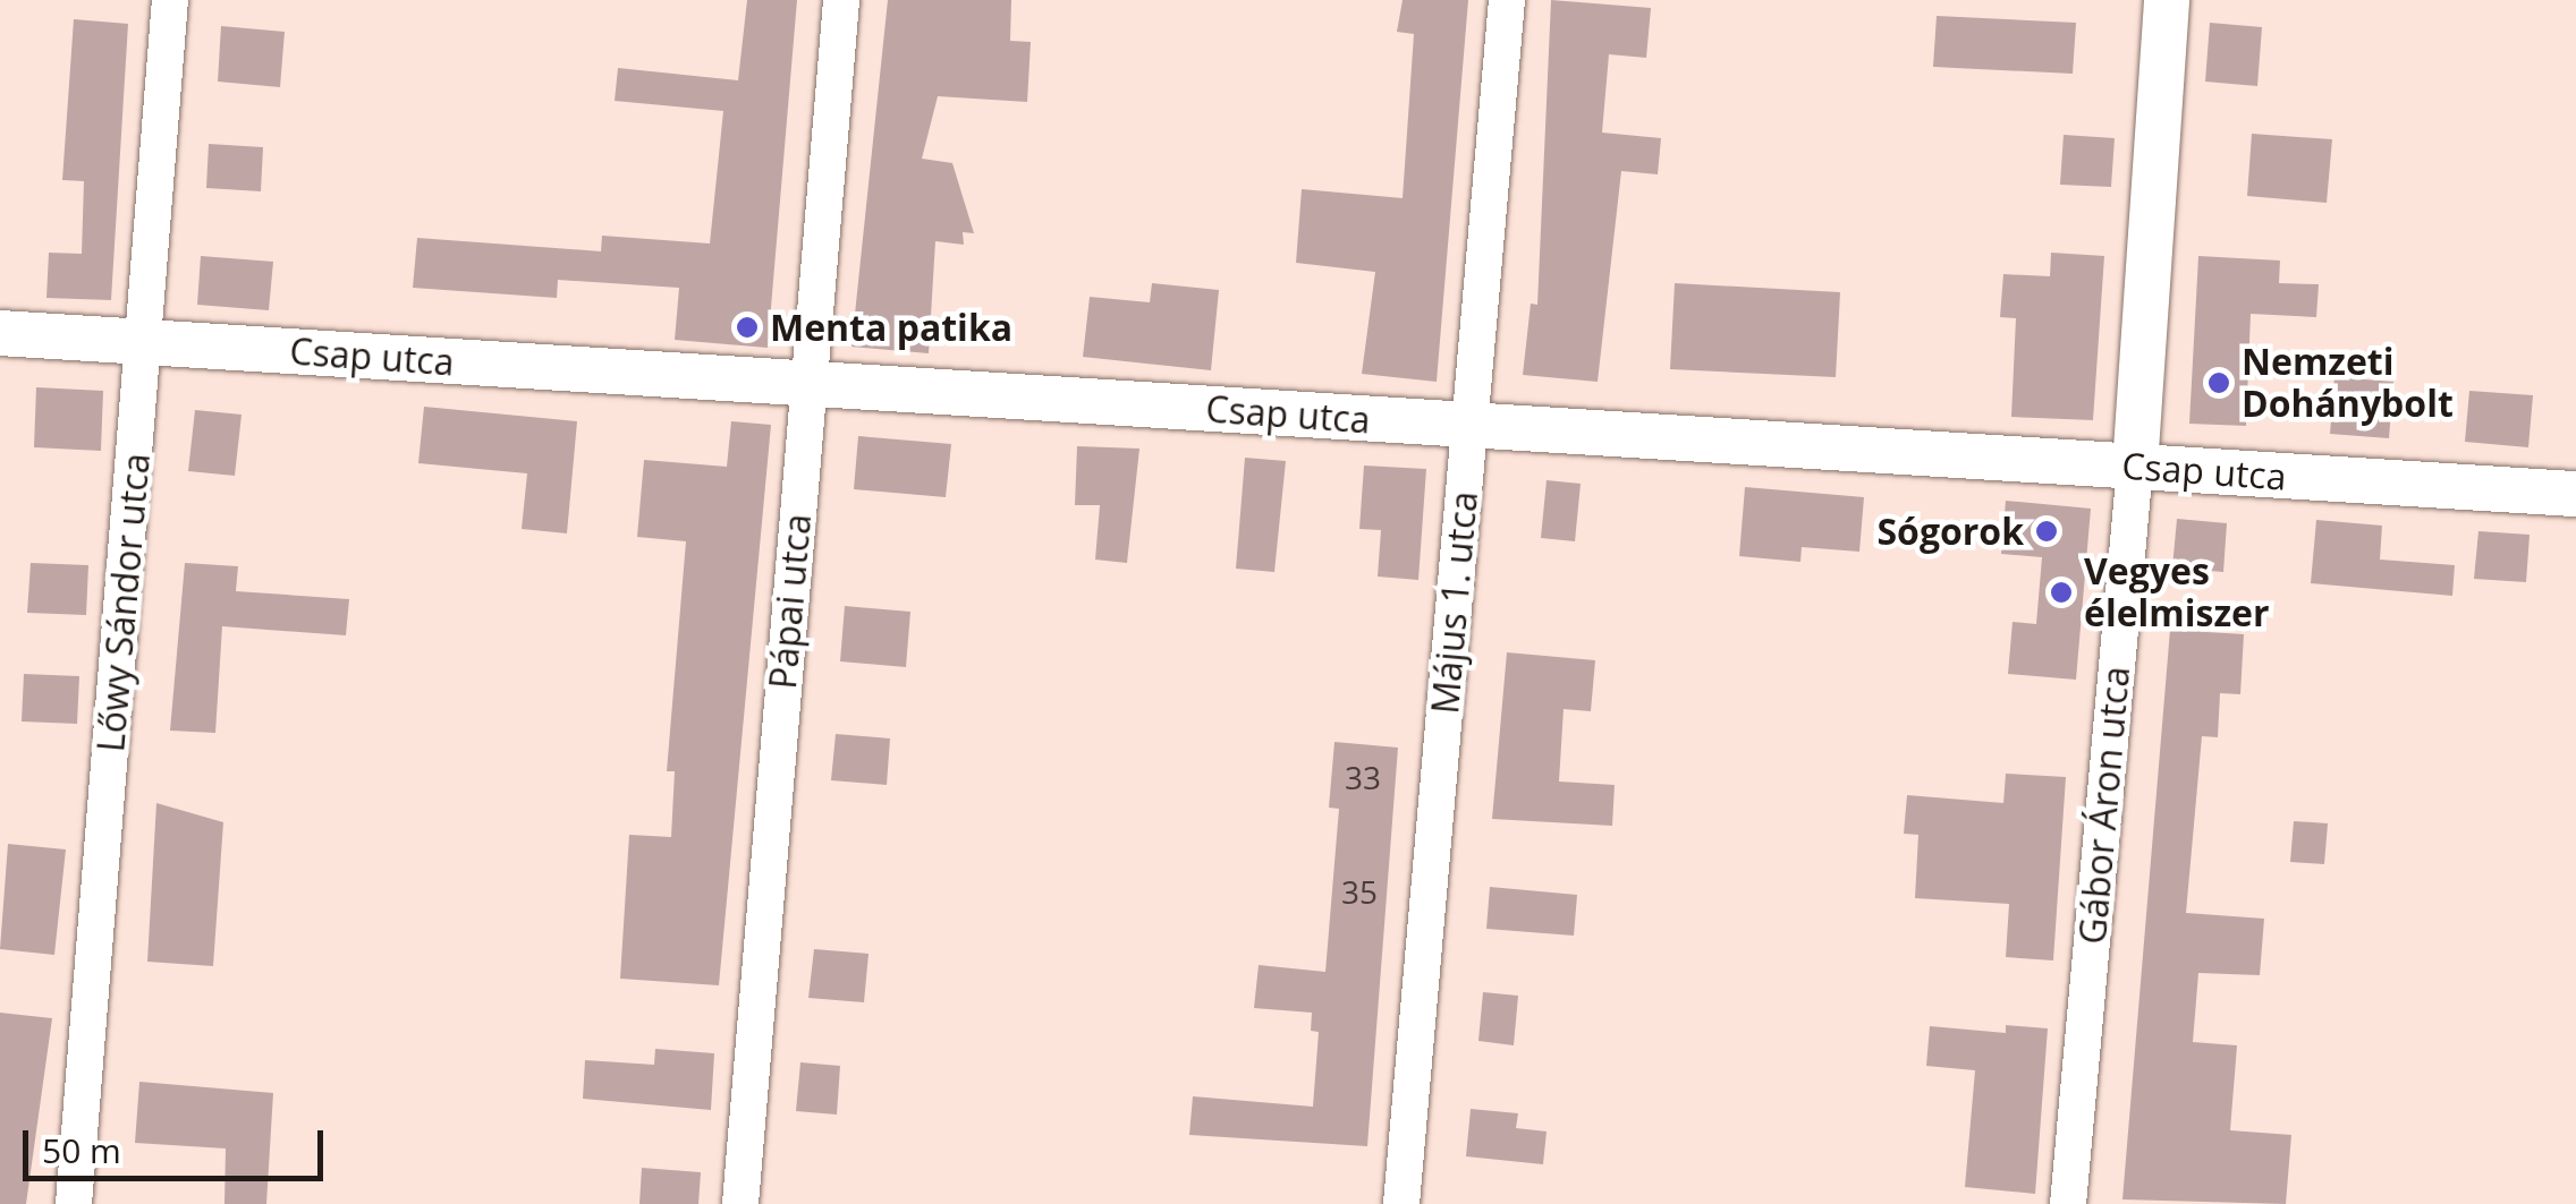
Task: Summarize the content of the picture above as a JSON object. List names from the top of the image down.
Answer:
{
  "streets": {
    "street": [
      "Csap utca",
      "Pápai utca",
      "Lőwy Sándor utca",
      "Május 1. utca",
      "Gábor Áron utca"
    ]
  },
  "crossings": [
    ["Csap utca", "Pápai utca"],
    ["Csap utca", "Lőwy Sándor utca"],
    ["Csap utca", "Május 1. utca"],
    ["Csap utca", "Gábor Áron utca"]
  ],
  "places": [
    "Menta patika",
    "Nemzeti Dohánybolt",
    "Sógorok",
    "Vegyes élelmiszer"
  ],
  "house_numbers": ["33", "35"],
  "scale_bar": "50 m"
}
